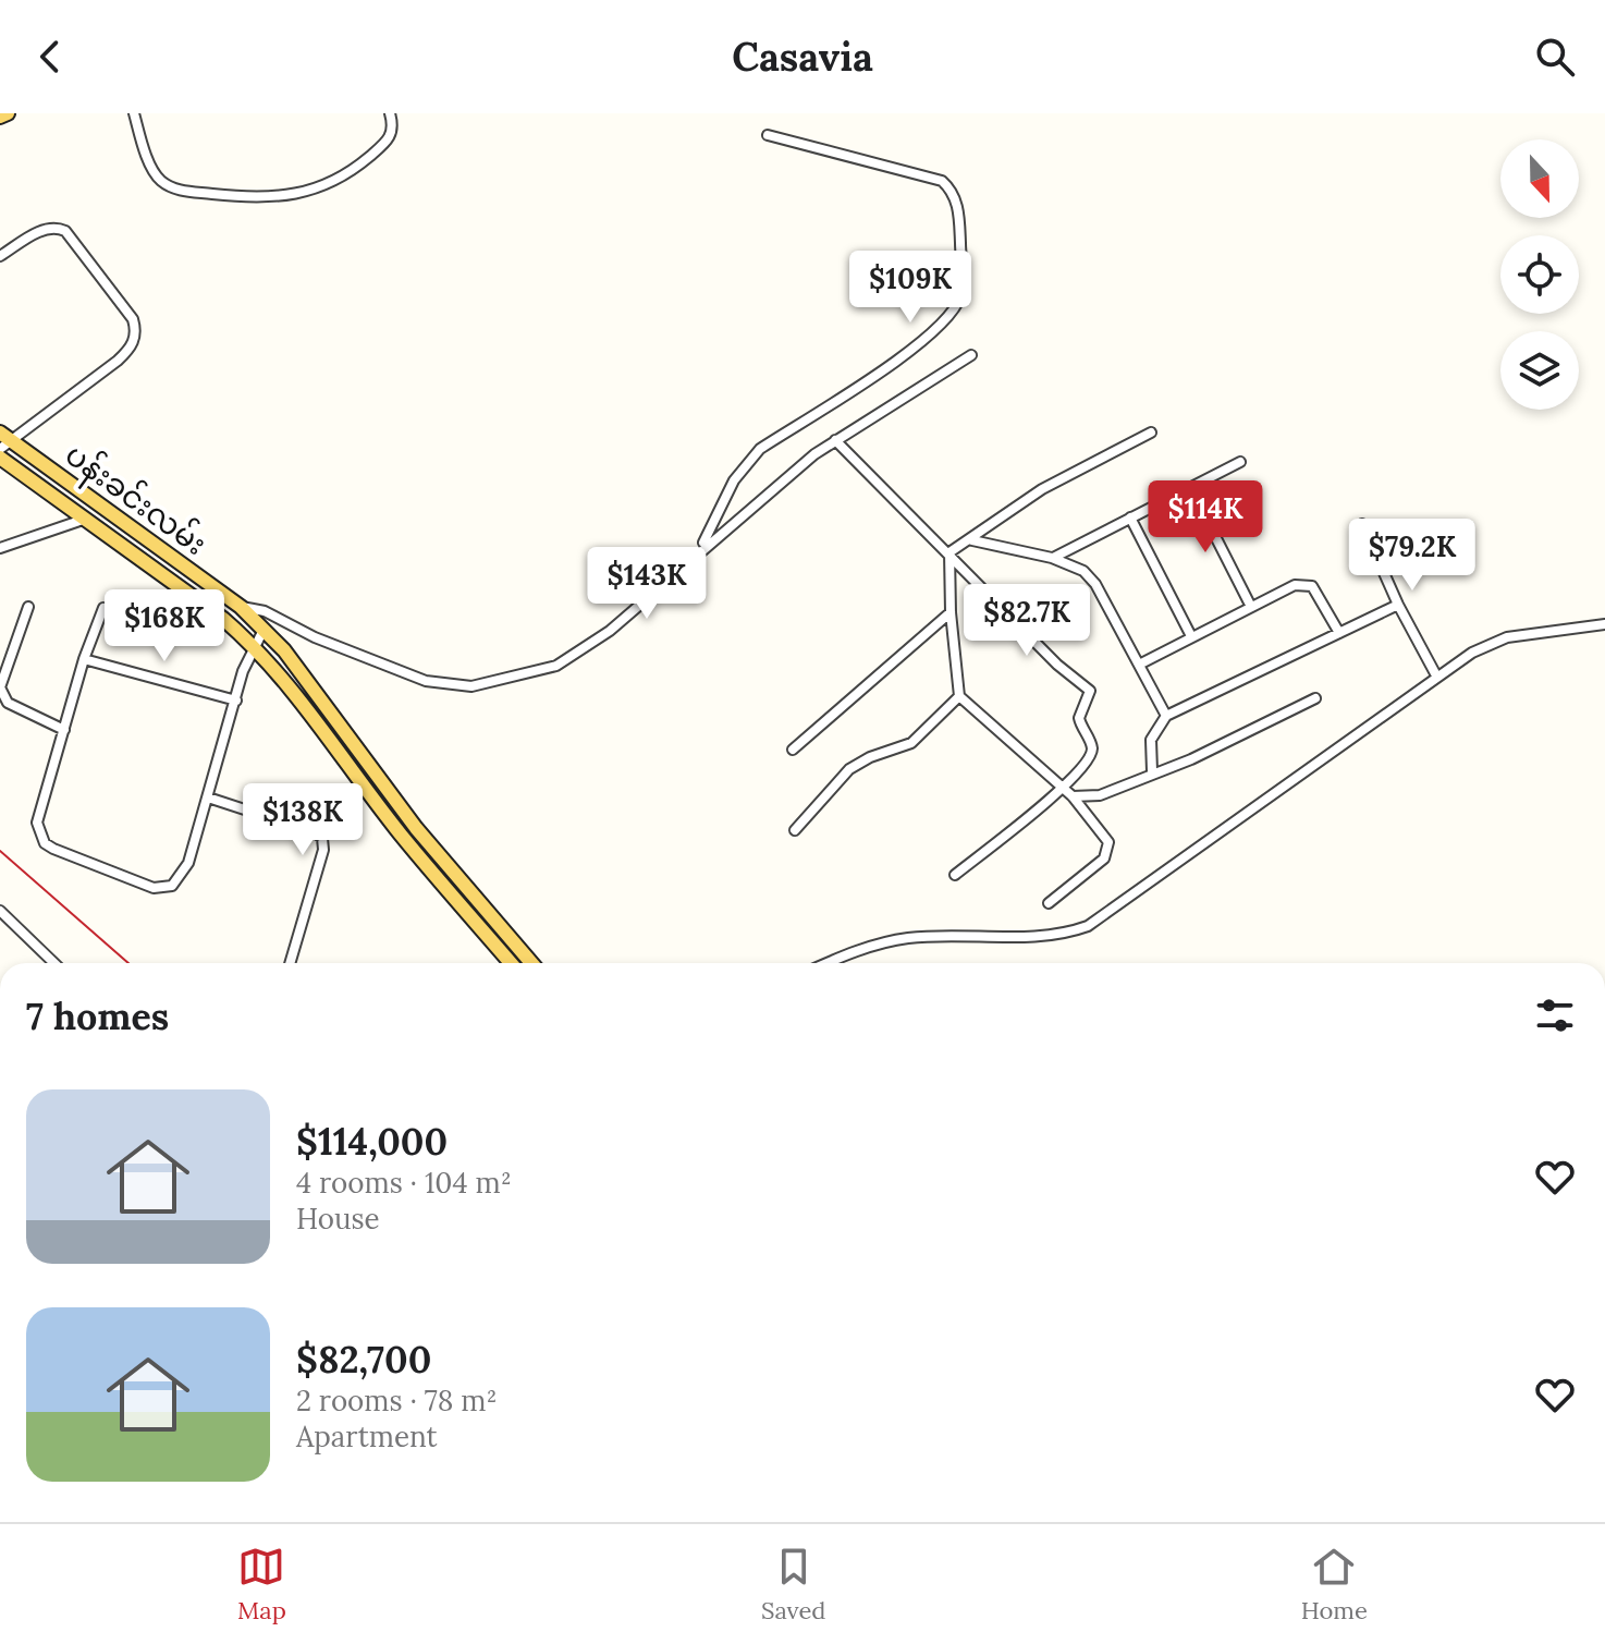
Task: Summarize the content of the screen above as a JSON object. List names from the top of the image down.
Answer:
{
  "streets": {
    "main road": ["ပန်းခင်းလမ်း"]
  },
  "north": "bottom",
  "page": {
    "header": "Casavia",
    "price": [
      "$109K",
      "$114K",
      "$79.2K",
      "$143K",
      "$82.7K",
      "$168K",
      "$138K"
    ],
    "heading": "7 homes",
    "list": [
      {
        "name": "$114,000",
        "note": "4 rooms · 104 m² · House"
      },
      {
        "name": "$82,700",
        "note": "2 rooms · 78 m² · Apartment"
      }
    ],
    "tabs": ["Map", "Saved", "Home"]
  }
}
